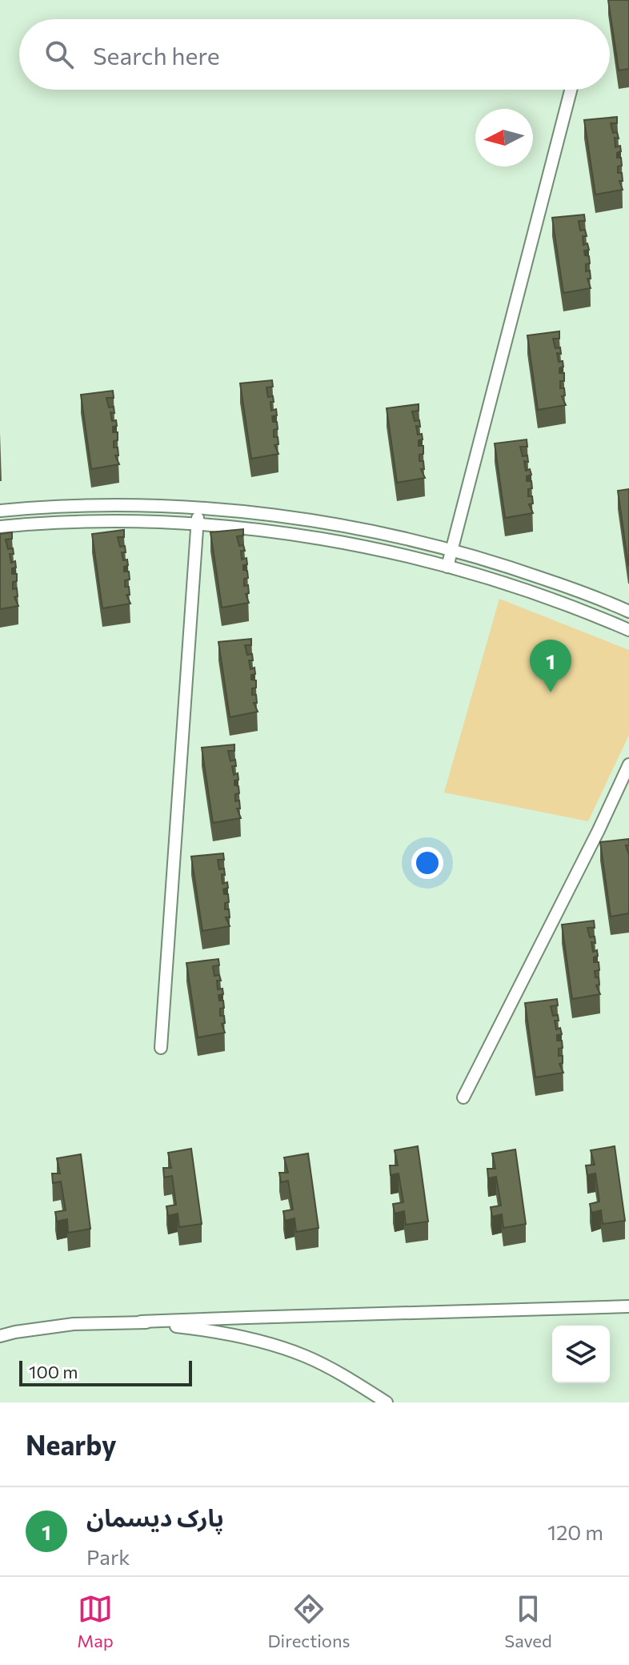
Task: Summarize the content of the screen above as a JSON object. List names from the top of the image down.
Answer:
{
  "scale_bar": "100 m",
  "north": "left",
  "page": {
    "search": "Search here",
    "pins": "1",
    "scale": "100 m",
    "heading": "Nearby",
    "list": [
      {
        "mark": "1",
        "name": "پارک دیسمان",
        "note": "Park",
        "value": "120 m"
      }
    ],
    "nav": ["Map", "Directions", "Saved"]
  }
}
